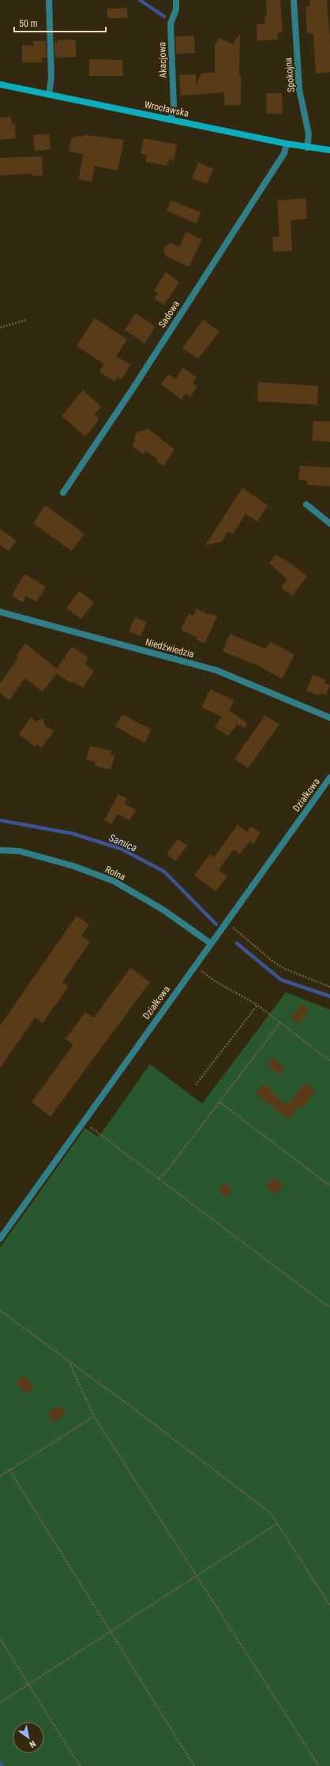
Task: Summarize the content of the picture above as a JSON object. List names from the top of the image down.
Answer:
{
  "streets": {
    "main road": ["Wrocławska"],
    "street": [
      "Akacjowa",
      "Spokojna",
      "Sadowa",
      "Niedźwiedzia",
      "Działkowa",
      "Rolna"
    ]
  },
  "crossings": [
    ["Akacjowa", "Wrocławska"],
    ["Spokojna", "Wrocławska"],
    ["Wrocławska", "Sadowa"],
    ["Działkowa", "Rolna"]
  ],
  "water": ["Samica"],
  "scale_bar": "50 m",
  "north": "bottom right"
}
